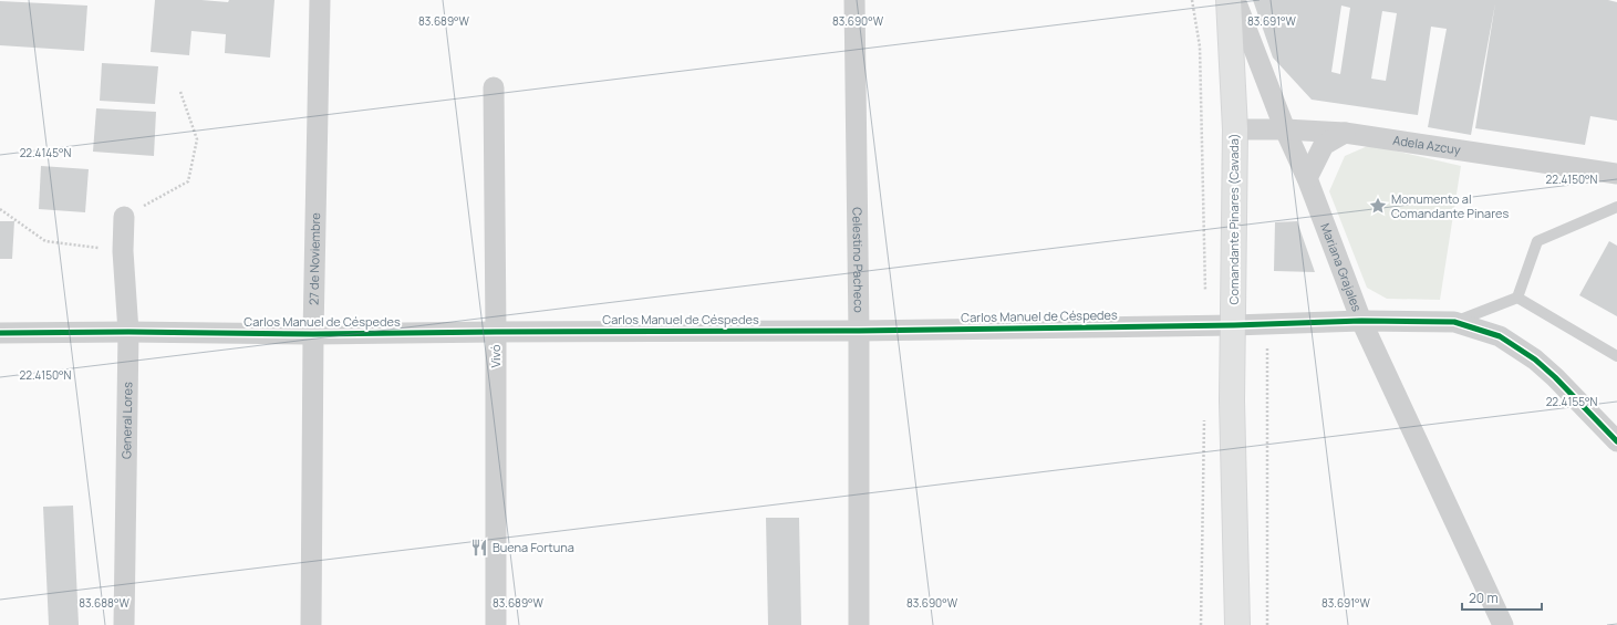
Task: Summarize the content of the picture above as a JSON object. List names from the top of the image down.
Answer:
{
  "streets": {
    "main road": ["Comandante Pinares (Cavada)"],
    "street": [
      "Adela Azcuy",
      "27 de Noviembre",
      "Celestino Pacheco",
      "Mariana Grajales",
      "Carlos Manuel de Céspedes",
      "Vivó",
      "General Lores"
    ]
  },
  "crossings": [
    ["Adela Azcuy", "Comandante Pinares (Cavada)"],
    ["Adela Azcuy", "Mariana Grajales"],
    ["Comandante Pinares (Cavada)", "Carlos Manuel de Céspedes"],
    ["27 de Noviembre", "Carlos Manuel de Céspedes"],
    ["Celestino Pacheco", "Carlos Manuel de Céspedes"],
    ["Mariana Grajales", "Carlos Manuel de Céspedes"],
    ["Carlos Manuel de Céspedes", "Vivó"],
    ["Carlos Manuel de Céspedes", "General Lores"]
  ],
  "places": {
    "place": ["Monumento al Comandante Pinares"],
    "restaurant": ["Buena Fortuna"]
  },
  "scale_bar": "20 m",
  "coordinates": [
    "83.689°W",
    "83.690°W",
    "83.691°W",
    "22.4145°N",
    "22.4150°N",
    "22.4155°N",
    "83.688°W"
  ]
}
